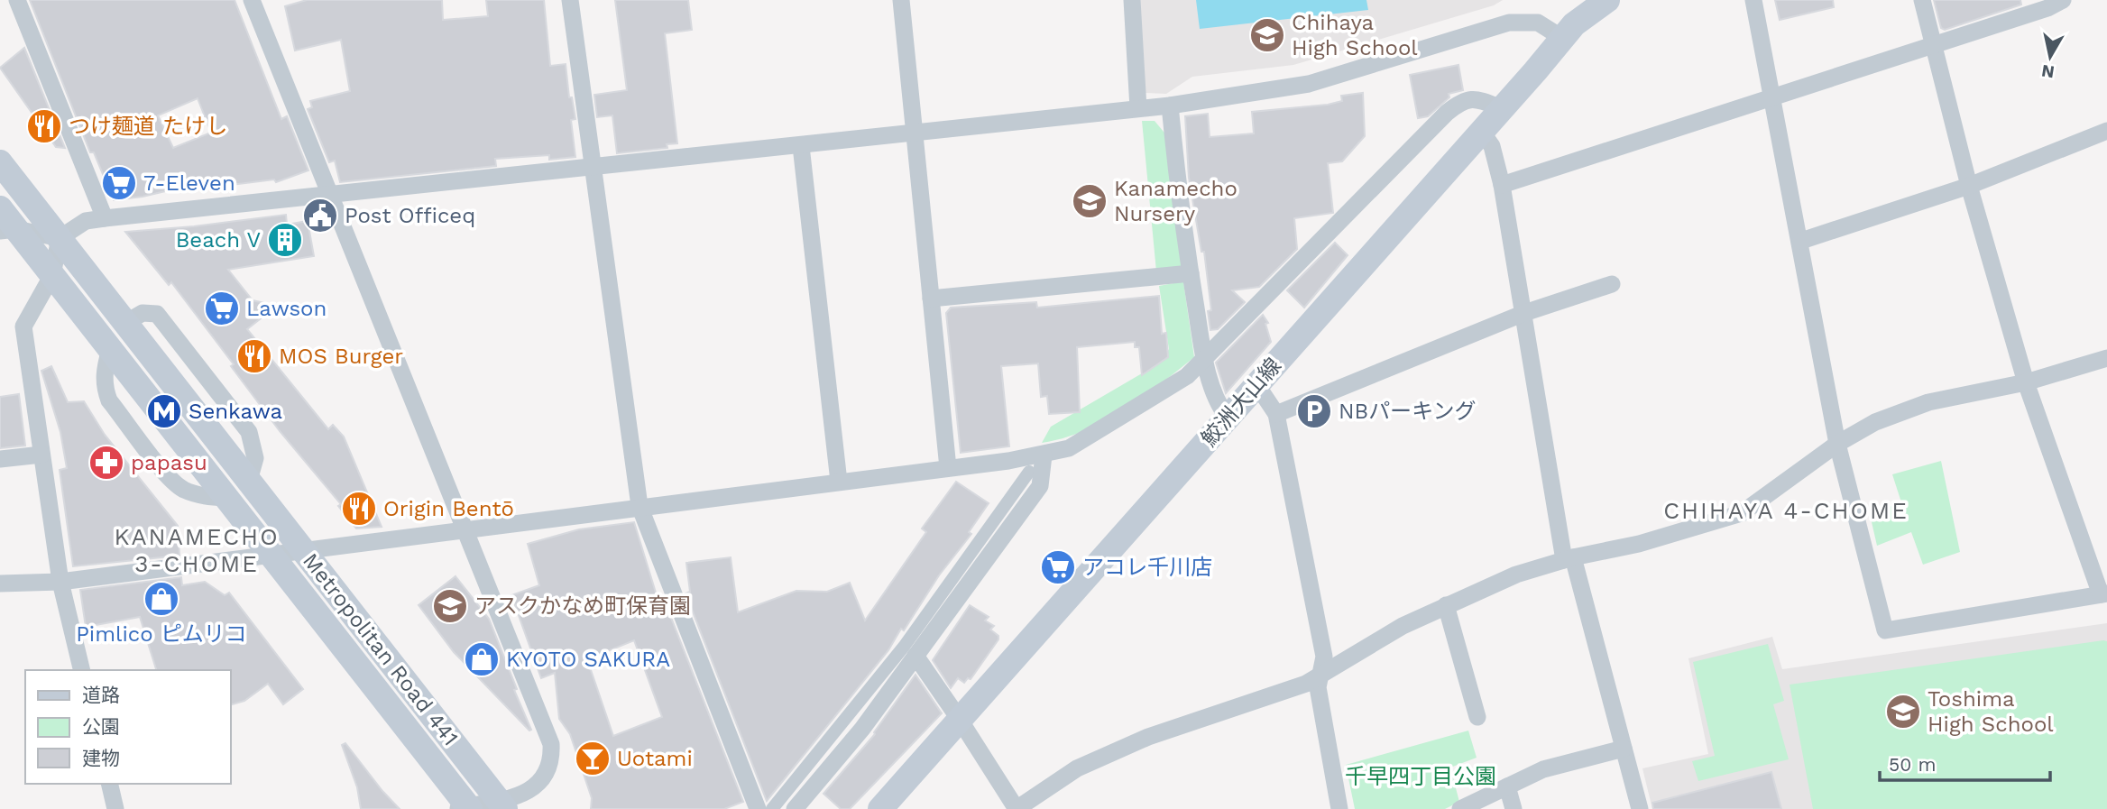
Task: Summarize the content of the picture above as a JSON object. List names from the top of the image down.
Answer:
{
  "streets": {
    "main road": ["鮫洲大山線", "Metropolitan Road 441"]
  },
  "districts": ["CHIHAYA 4-CHOME", "KANAMECHO 3-CHOME"],
  "parks": ["千早四丁目公園"],
  "places": {
    "school or university": [
      "Chihaya High School",
      "Kanamecho Nursery",
      "アスクかなめ町保育園",
      "Toshima High School"
    ],
    "restaurant": ["つけ麺道 たけし", "MOS Burger", "Origin Bentō"],
    "supermarket": ["7-Eleven", "Lawson", "アコレ千川店"],
    "public building": ["Post Officeq"],
    "building": ["Beach V"],
    "metro station": ["Senkawa"],
    "parking": ["NBパーキング"],
    "pharmacy": ["papasu"],
    "shop": ["Pimlico ピムリコ", "KYOTO SAKURA"],
    "bar": ["Uotami"]
  },
  "legend": ["道路", "公園", "建物"],
  "scale_bar": "50 m",
  "north": "bottom"
}
